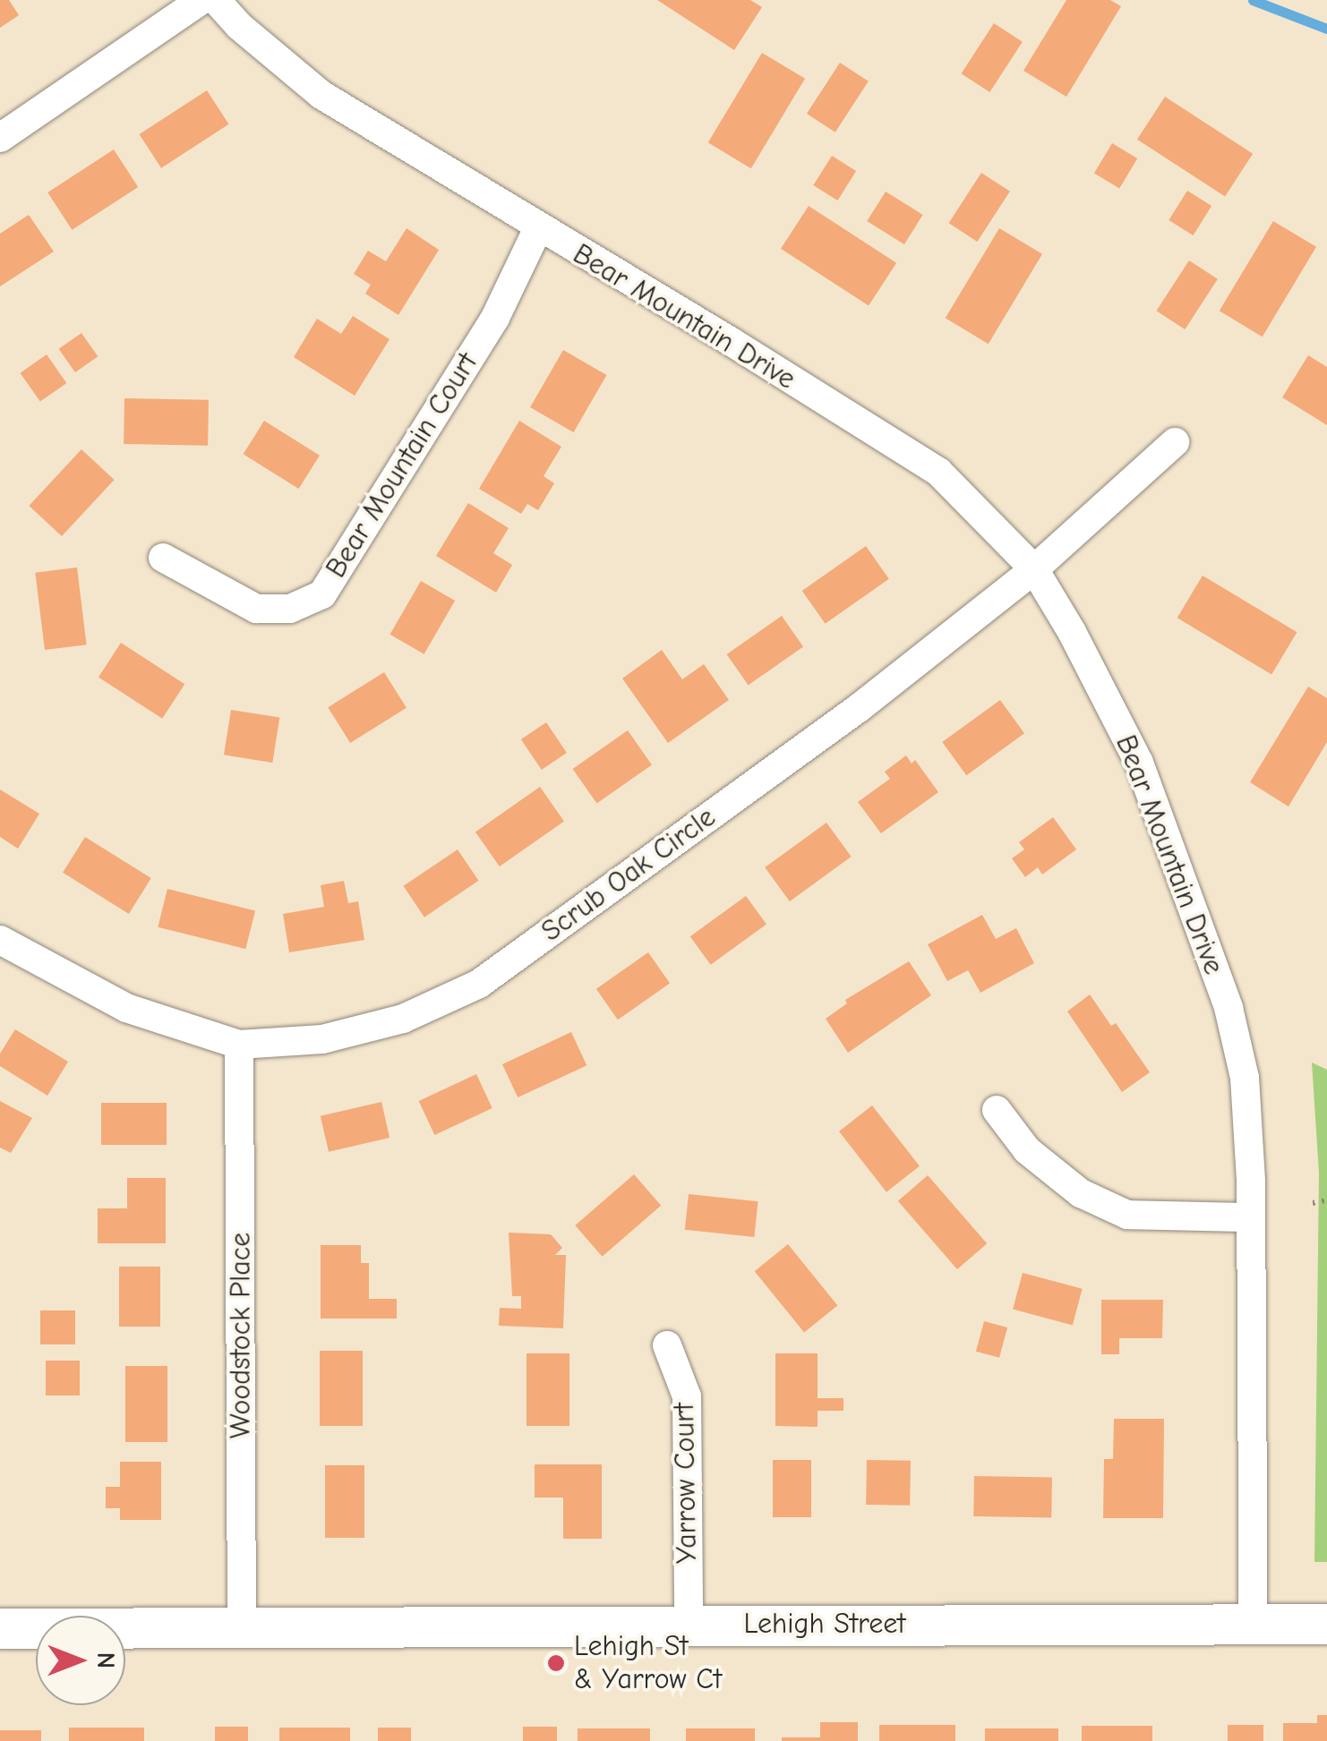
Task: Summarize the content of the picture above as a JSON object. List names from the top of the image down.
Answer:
{
  "streets": {
    "street": [
      "Bear Mountain Drive",
      "Bear Mountain Court",
      "Scrub Oak Circle",
      "Woodstock Place",
      "Yarrow Court",
      "Lehigh Street"
    ]
  },
  "crossings": [
    ["Bear Mountain Drive", "Bear Mountain Court"],
    ["Bear Mountain Drive", "Scrub Oak Circle"],
    ["Bear Mountain Drive", "Lehigh Street"],
    ["Scrub Oak Circle", "Woodstock Place"],
    ["Woodstock Place", "Lehigh Street"],
    ["Yarrow Court", "Lehigh Street"]
  ],
  "places": ["Lehigh St & Yarrow Ct"],
  "north": "right"
}
